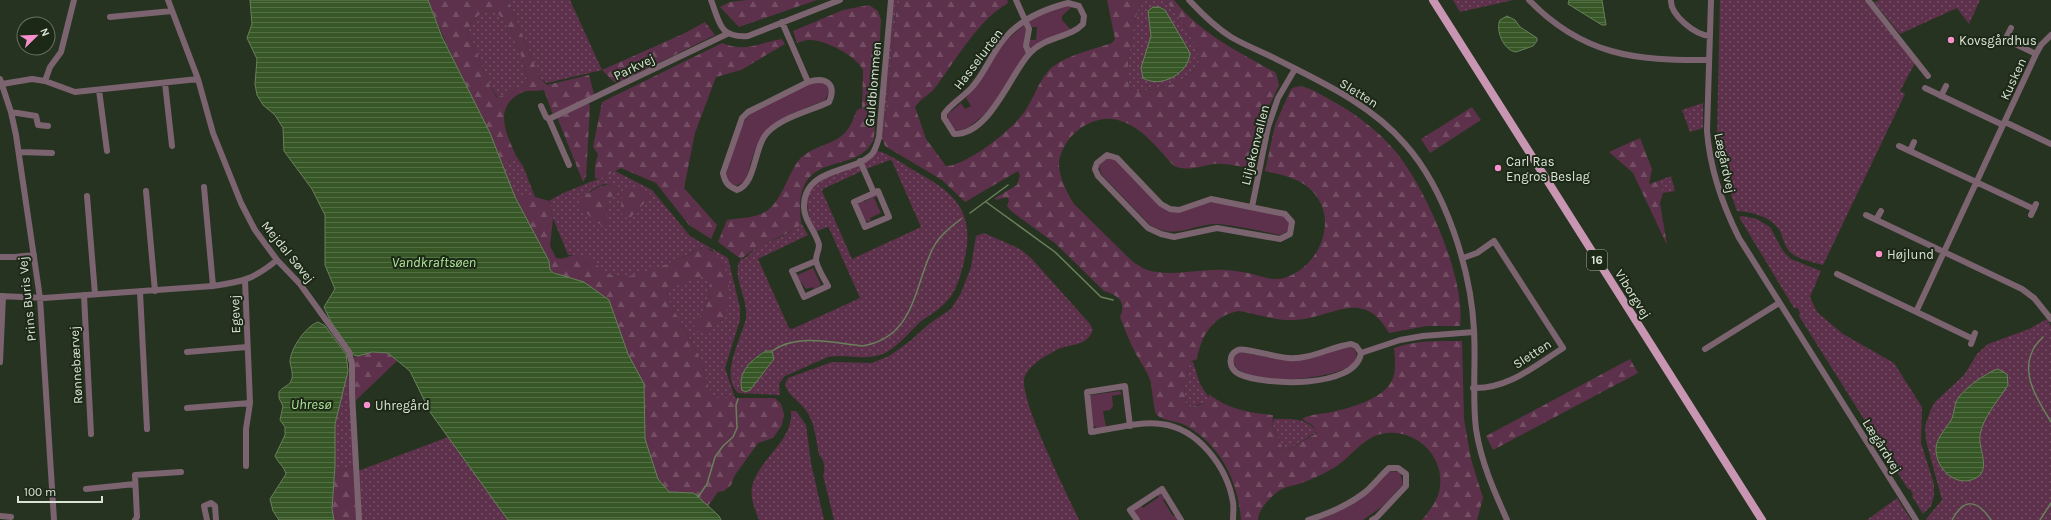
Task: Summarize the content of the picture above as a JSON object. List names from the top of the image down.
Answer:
{
  "streets": {
    "main road": ["16", "Viborgvej"],
    "street": [
      "Hasselurten",
      "Parkvej",
      "Kusken",
      "Guldblommen",
      "Sletten",
      "Liljekonvallen",
      "Lægårdvej",
      "Mejdal Søvej",
      "Prins Buris Vej",
      "Egevej",
      "Rønnebærvej"
    ]
  },
  "crossings": [
    ["Sletten", "Liljekonvallen"]
  ],
  "water": ["Vandkraftsøen", "Uhresø"],
  "places": [
    "Kovsgårdhus",
    "Carl Ras Engros Beslag",
    "Højlund",
    "Uhregård"
  ],
  "scale_bar": "100 m",
  "north": "top right"
}
